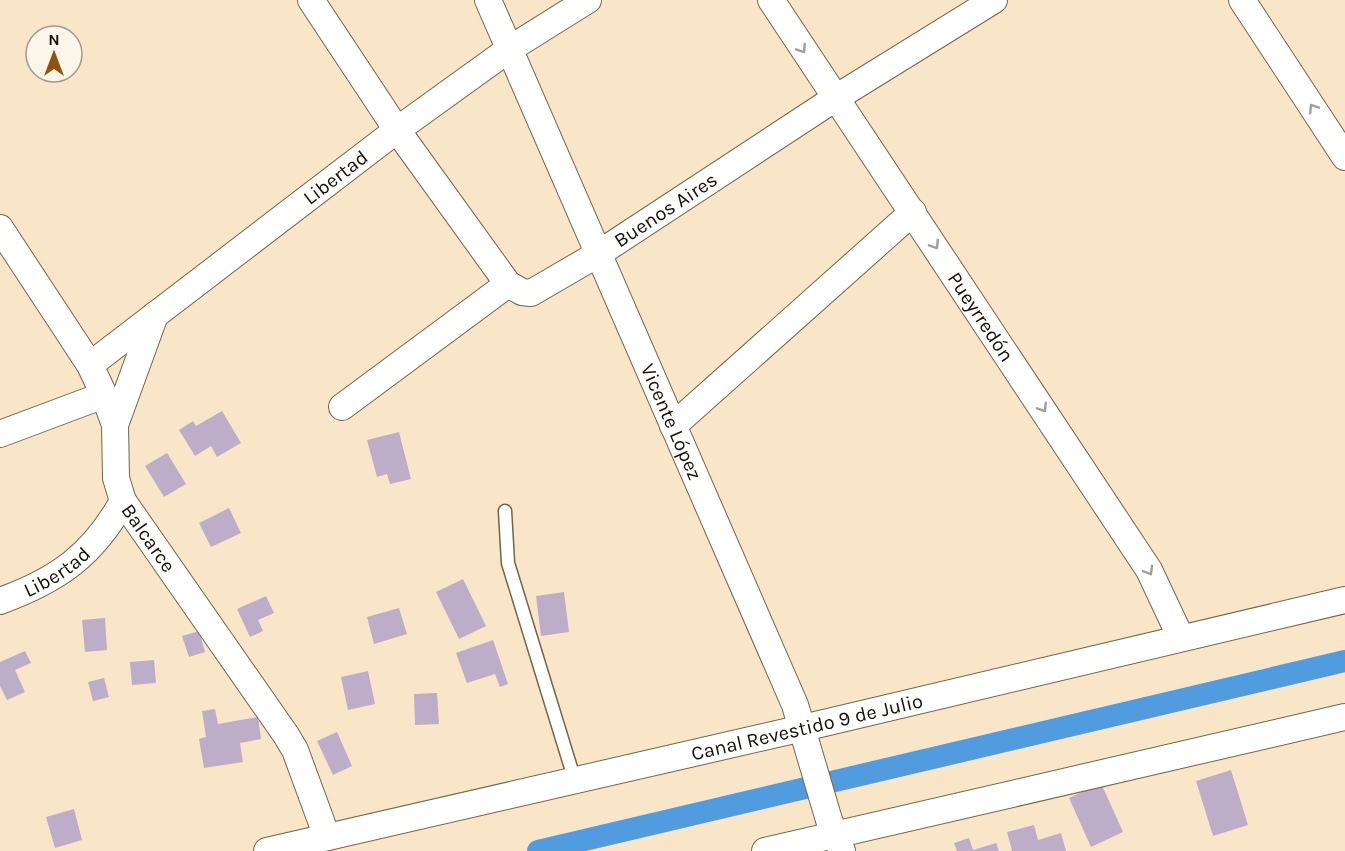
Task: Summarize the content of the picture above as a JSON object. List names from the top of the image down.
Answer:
{
  "streets": {
    "street": [
      "Libertad",
      "Buenos Aires",
      "Pueyrredón",
      "Vicente López",
      "Balcarce",
      "Canal Revestido 9 de Julio"
    ]
  },
  "crossings": [
    ["Libertad", "Vicente López"],
    ["Libertad", "Balcarce"],
    ["Buenos Aires", "Pueyrredón"],
    ["Buenos Aires", "Vicente López"],
    ["Pueyrredón", "Canal Revestido 9 de Julio"],
    ["Vicente López", "Canal Revestido 9 de Julio"],
    ["Balcarce", "Canal Revestido 9 de Julio"]
  ],
  "one_way": ["Pueyrredón"],
  "north": "top"
}
